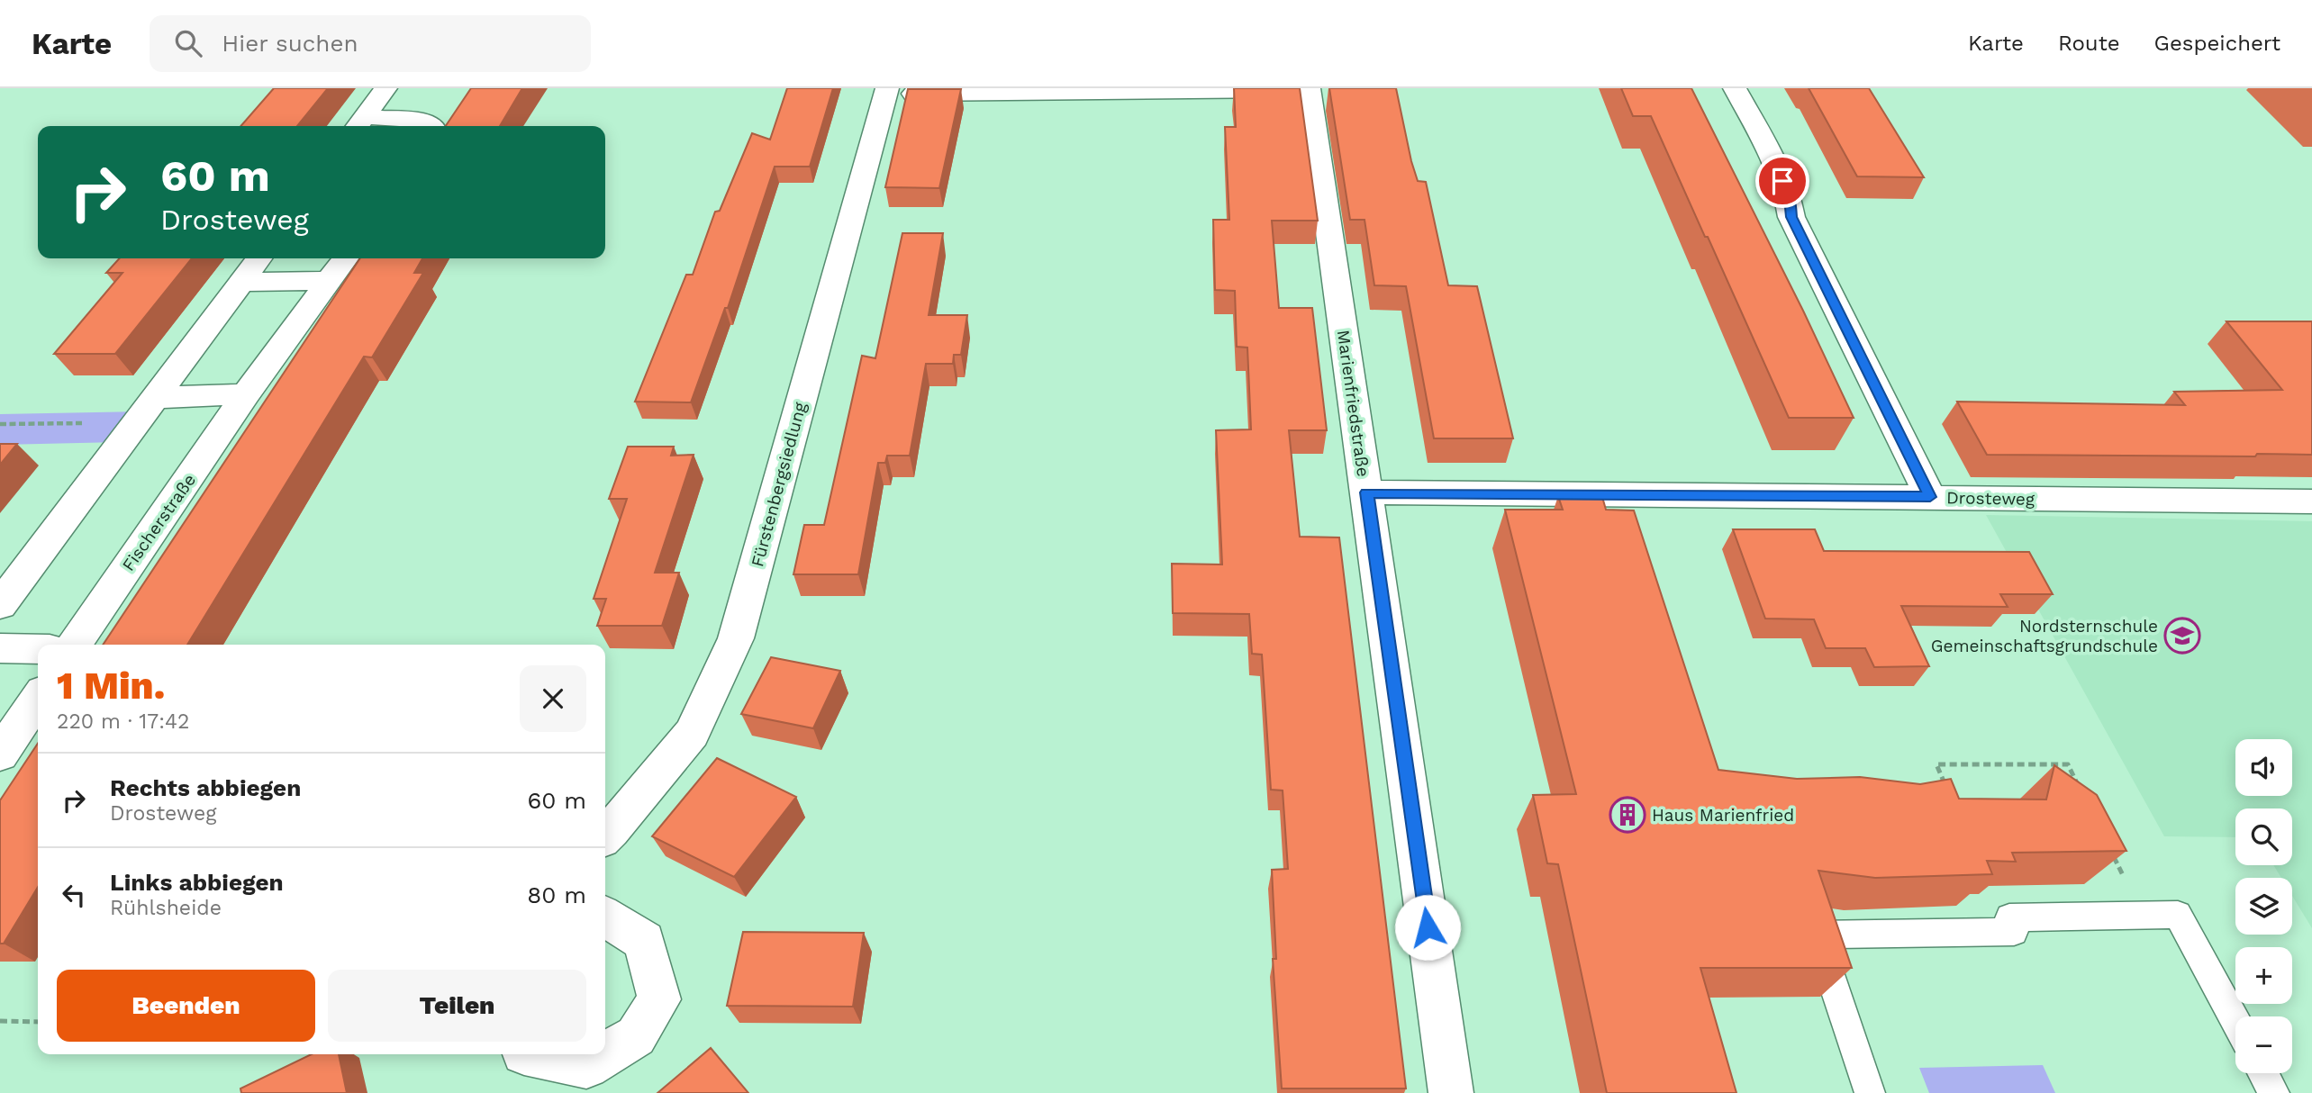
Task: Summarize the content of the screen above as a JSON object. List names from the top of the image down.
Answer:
{
  "streets": {
    "street": [
      "Marienfriedstraße",
      "Fürstenbergsiedlung",
      "Drosteweg",
      "Fischerstraße"
    ]
  },
  "crossings": [
    ["Marienfriedstraße", "Fürstenbergsiedlung"],
    ["Marienfriedstraße", "Drosteweg"]
  ],
  "places": {
    "school or university": ["Nordsternschule Gemeinschaftsgrundschule"],
    "building": ["Haus Marienfried"]
  },
  "page": {
    "header": "Karte",
    "search": "Hier suchen",
    "nav": ["Karte", "Route", "Gespeichert"],
    "turn": ["60 m", "Drosteweg"],
    "heading": ["1 Min.", "220 m · 17:42"],
    "map_buttons": ["+", "−"],
    "list": [
      {
        "name": "Rechts abbiegen",
        "note": "Drosteweg",
        "value": "60 m"
      },
      {
        "name": "Links abbiegen",
        "note": "Rühlsheide",
        "value": "80 m"
      }
    ],
    "buttons": ["Beenden", "Teilen"]
  }
}
